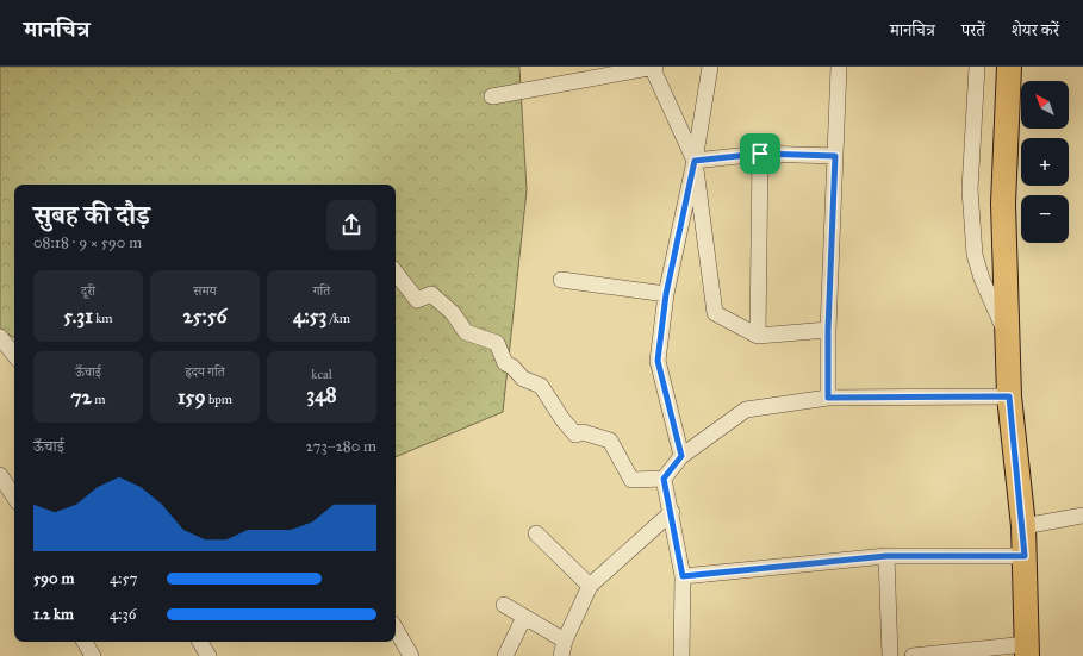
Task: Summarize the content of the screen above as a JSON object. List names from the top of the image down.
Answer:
{
  "north": "top left",
  "page": {
    "header": "मानचित्र",
    "nav": ["मानचित्र", "परतें", "शेयर करें"],
    "map_buttons": ["+", "−"],
    "heading": ["सुबह की दौड़", "08:18 · 9 × 590 m"],
    "stats": [
      ["दूरी", "5.31 km"],
      ["समय", "25:56"],
      ["गति", "4:53 /km"],
      ["ऊँचाई", "72 m"],
      ["हृदय गति", "159 bpm"],
      ["kcal", "348"]
    ],
    "chart": ["ऊँचाई", "273–280 m"],
    "list": [
      {
        "name": "590 m",
        "note": "4:57"
      },
      {
        "name": "1.2 km",
        "note": "4:36"
      }
    ]
  }
}
